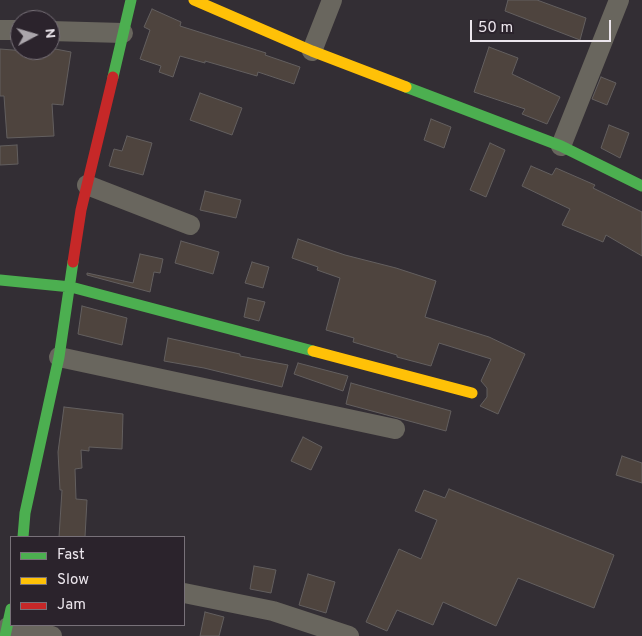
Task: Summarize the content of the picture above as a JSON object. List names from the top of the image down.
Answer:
{
  "legend": ["Fast", "Slow", "Jam"],
  "scale_bar": "50 m",
  "north": "right"
}
